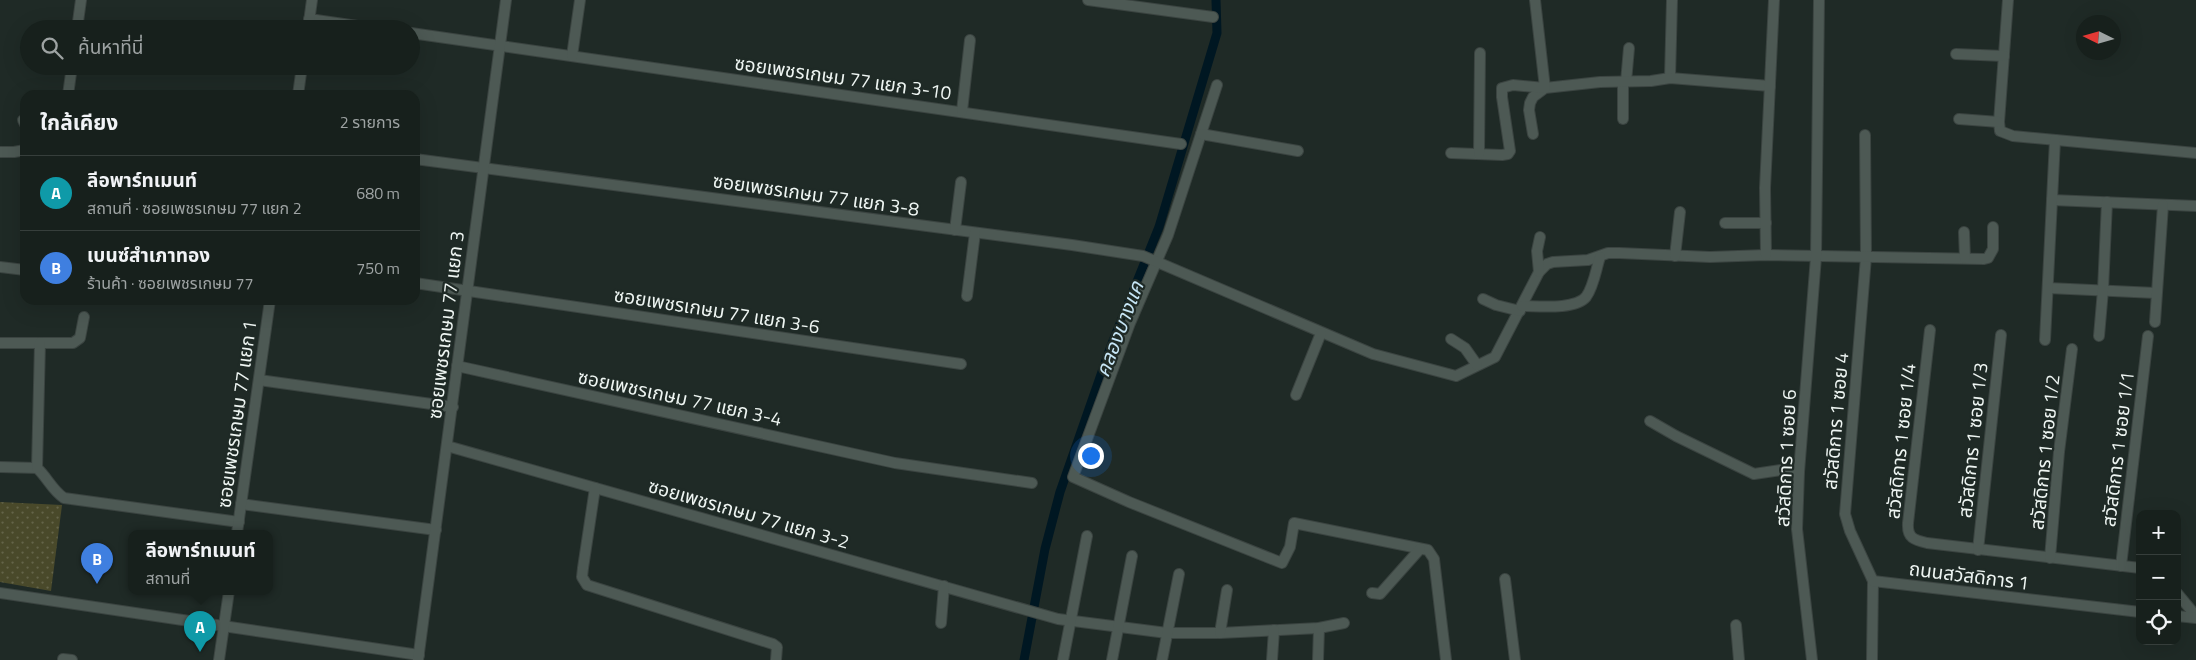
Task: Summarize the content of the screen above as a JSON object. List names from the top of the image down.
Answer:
{
  "streets": {
    "street": [
      "ซอยเพชรเกษม 77 แยก 3-10",
      "ซอยเพชรเกษม 77 แยก 3-8",
      "ซอยเพชรเกษม 77 แยก 3-6",
      "ซอยเพชรเกษม 77 แยก 3",
      "ซอยเพชรเกษม 77 แยก 3-4",
      "ซอยเพชรเกษม 77 แยก 1",
      "สวัสดิการ 1 ซอย 4",
      "สวัสดิการ 1 ซอย 1/3",
      "สวัสดิการ 1 ซอย 1/4",
      "สวัสดิการ 1 ซอย 1/1",
      "สวัสดิการ 1 ซอย 1/2",
      "สวัสดิการ 1 ซอย 6",
      "ซอยเพชรเกษม 77 แยก 3-2",
      "ถนนสวัสดิการ 1"
    ]
  },
  "crossings": [
    ["ซอยเพชรเกษม 77 แยก 3-10", "ซอยเพชรเกษม 77 แยก 3"],
    ["ซอยเพชรเกษม 77 แยก 3-8", "ซอยเพชรเกษม 77 แยก 3"],
    ["ซอยเพชรเกษม 77 แยก 3-6", "ซอยเพชรเกษม 77 แยก 3"],
    ["ซอยเพชรเกษม 77 แยก 3", "ซอยเพชรเกษม 77 แยก 3-4"],
    ["ซอยเพชรเกษม 77 แยก 3", "ซอยเพชรเกษม 77 แยก 3-2"],
    ["สวัสดิการ 1 ซอย 4", "ถนนสวัสดิการ 1"],
    ["สวัสดิการ 1 ซอย 1/3", "สวัสดิการ 1 ซอย 1/4"]
  ],
  "water": ["คลองบางแค"],
  "north": "left",
  "page": {
    "search": "ค้นหาที่นี่",
    "heading": ["ใกล้เคียง", "2 รายการ"],
    "list": [
      {
        "mark": "A",
        "name": "ลีอพาร์ทเมนท์",
        "note": "สถานที่ · ซอยเพชรเกษม 77 แยก 2",
        "value": "680 m"
      },
      {
        "mark": "B",
        "name": "เบนซ์สำเภาทอง",
        "note": "ร้านค้า · ซอยเพชรเกษม 77",
        "value": "750 m"
      }
    ],
    "map_buttons": ["+", "−"],
    "popup": ["ลีอพาร์ทเมนท์", "สถานที่"],
    "pins": ["B", "A"]
  }
}
